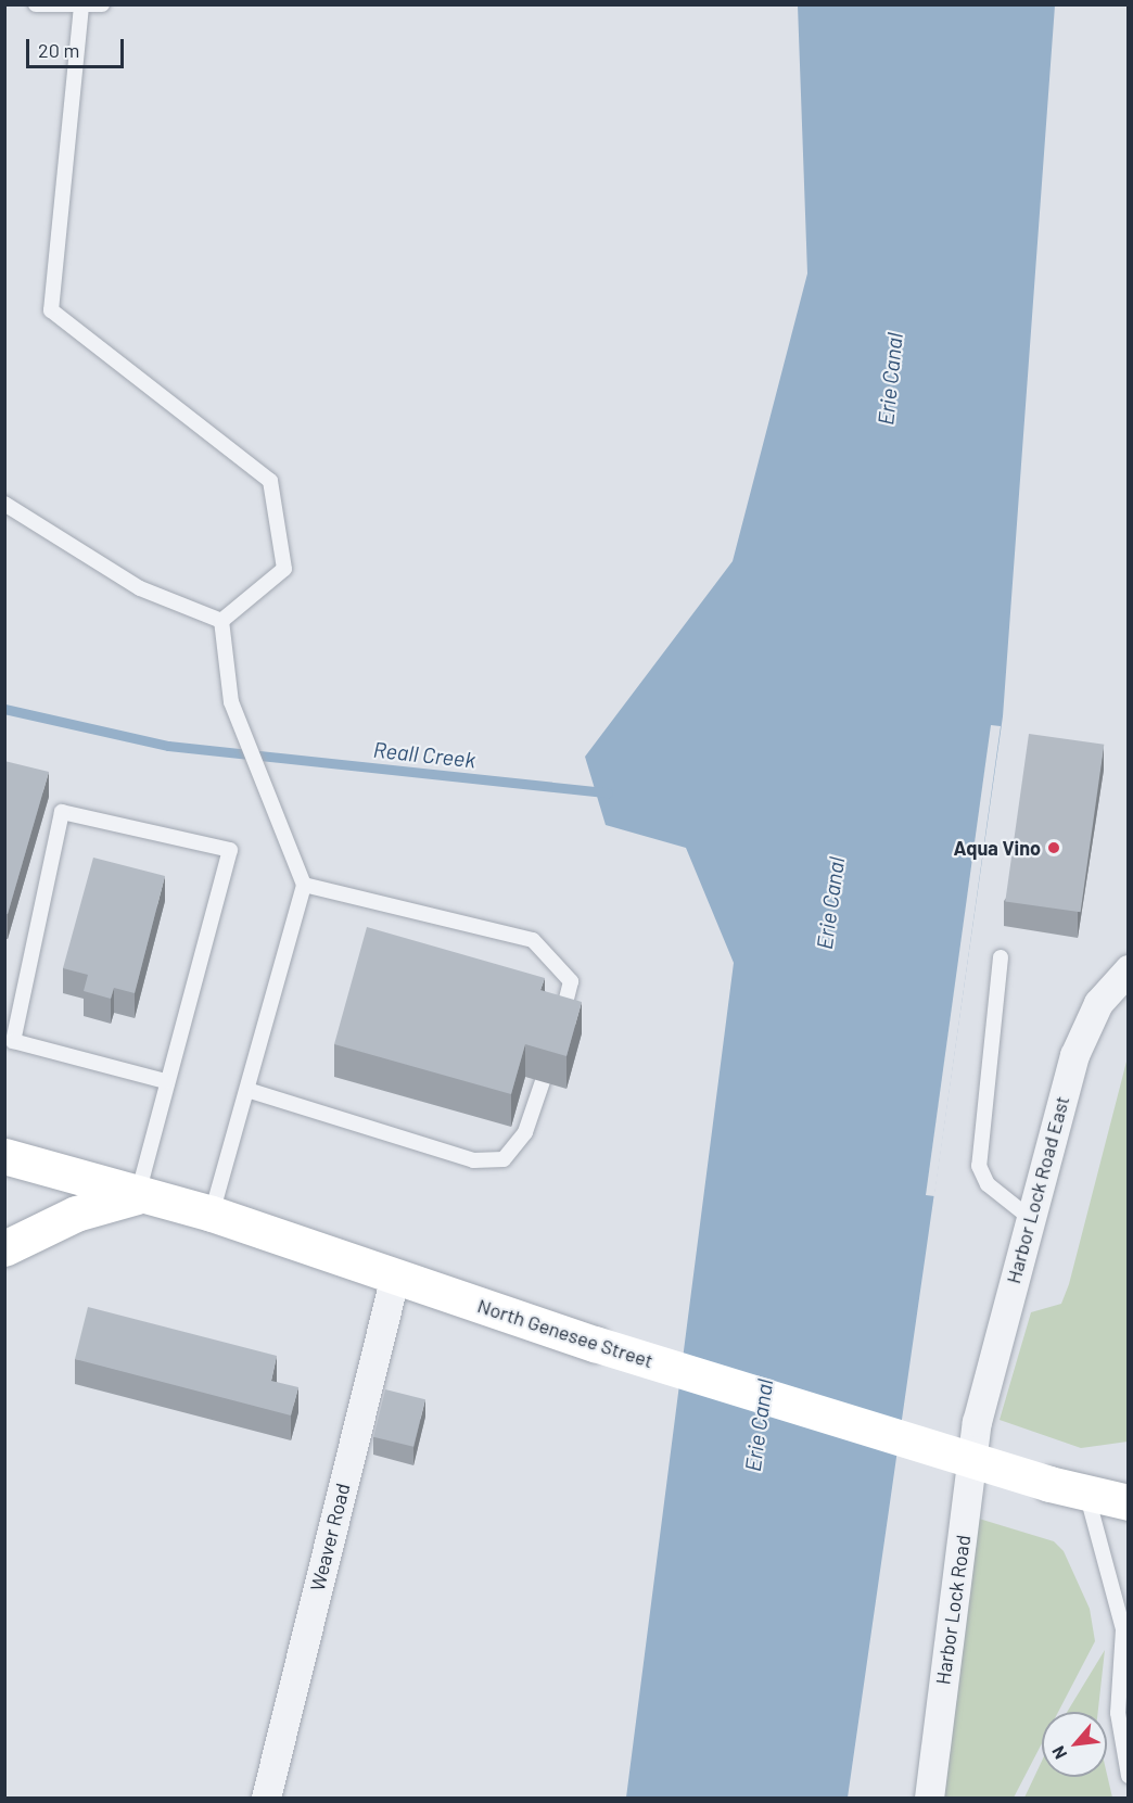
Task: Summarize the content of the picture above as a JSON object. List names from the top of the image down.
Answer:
{
  "streets": {
    "main road": ["North Genesee Street"],
    "street": ["Harbor Lock Road East", "Weaver Road", "Harbor Lock Road"]
  },
  "crossings": [
    ["Harbor Lock Road East", "Harbor Lock Road"],
    ["North Genesee Street", "Weaver Road"]
  ],
  "water": ["Erie Canal", "Reall Creek"],
  "places": ["Aqua Vino"],
  "scale_bar": "20 m",
  "north": "bottom left"
}
